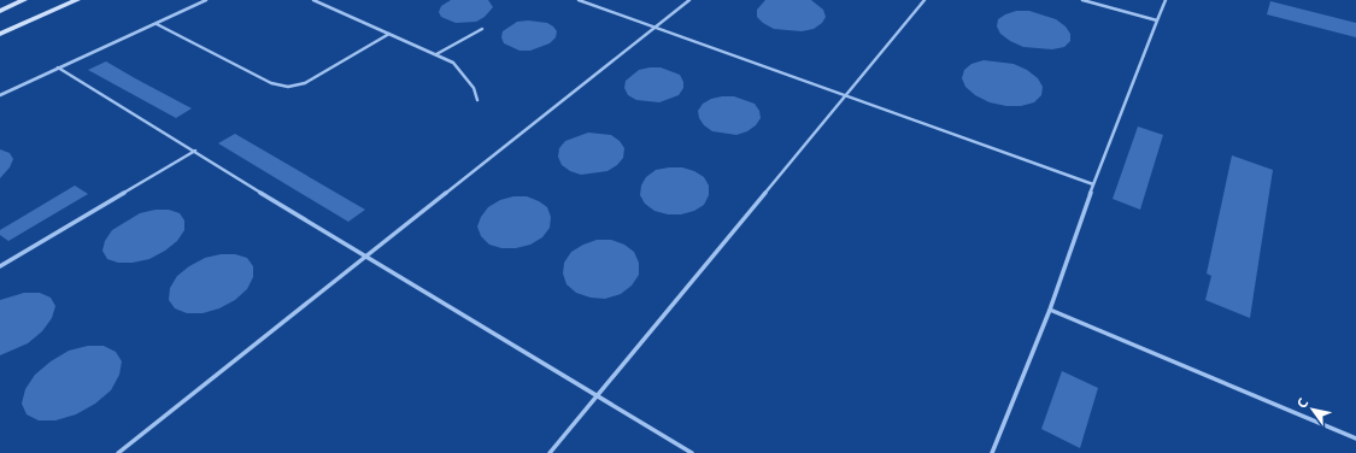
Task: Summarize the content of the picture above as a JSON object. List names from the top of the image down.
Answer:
{
  "north": "top left"
}
